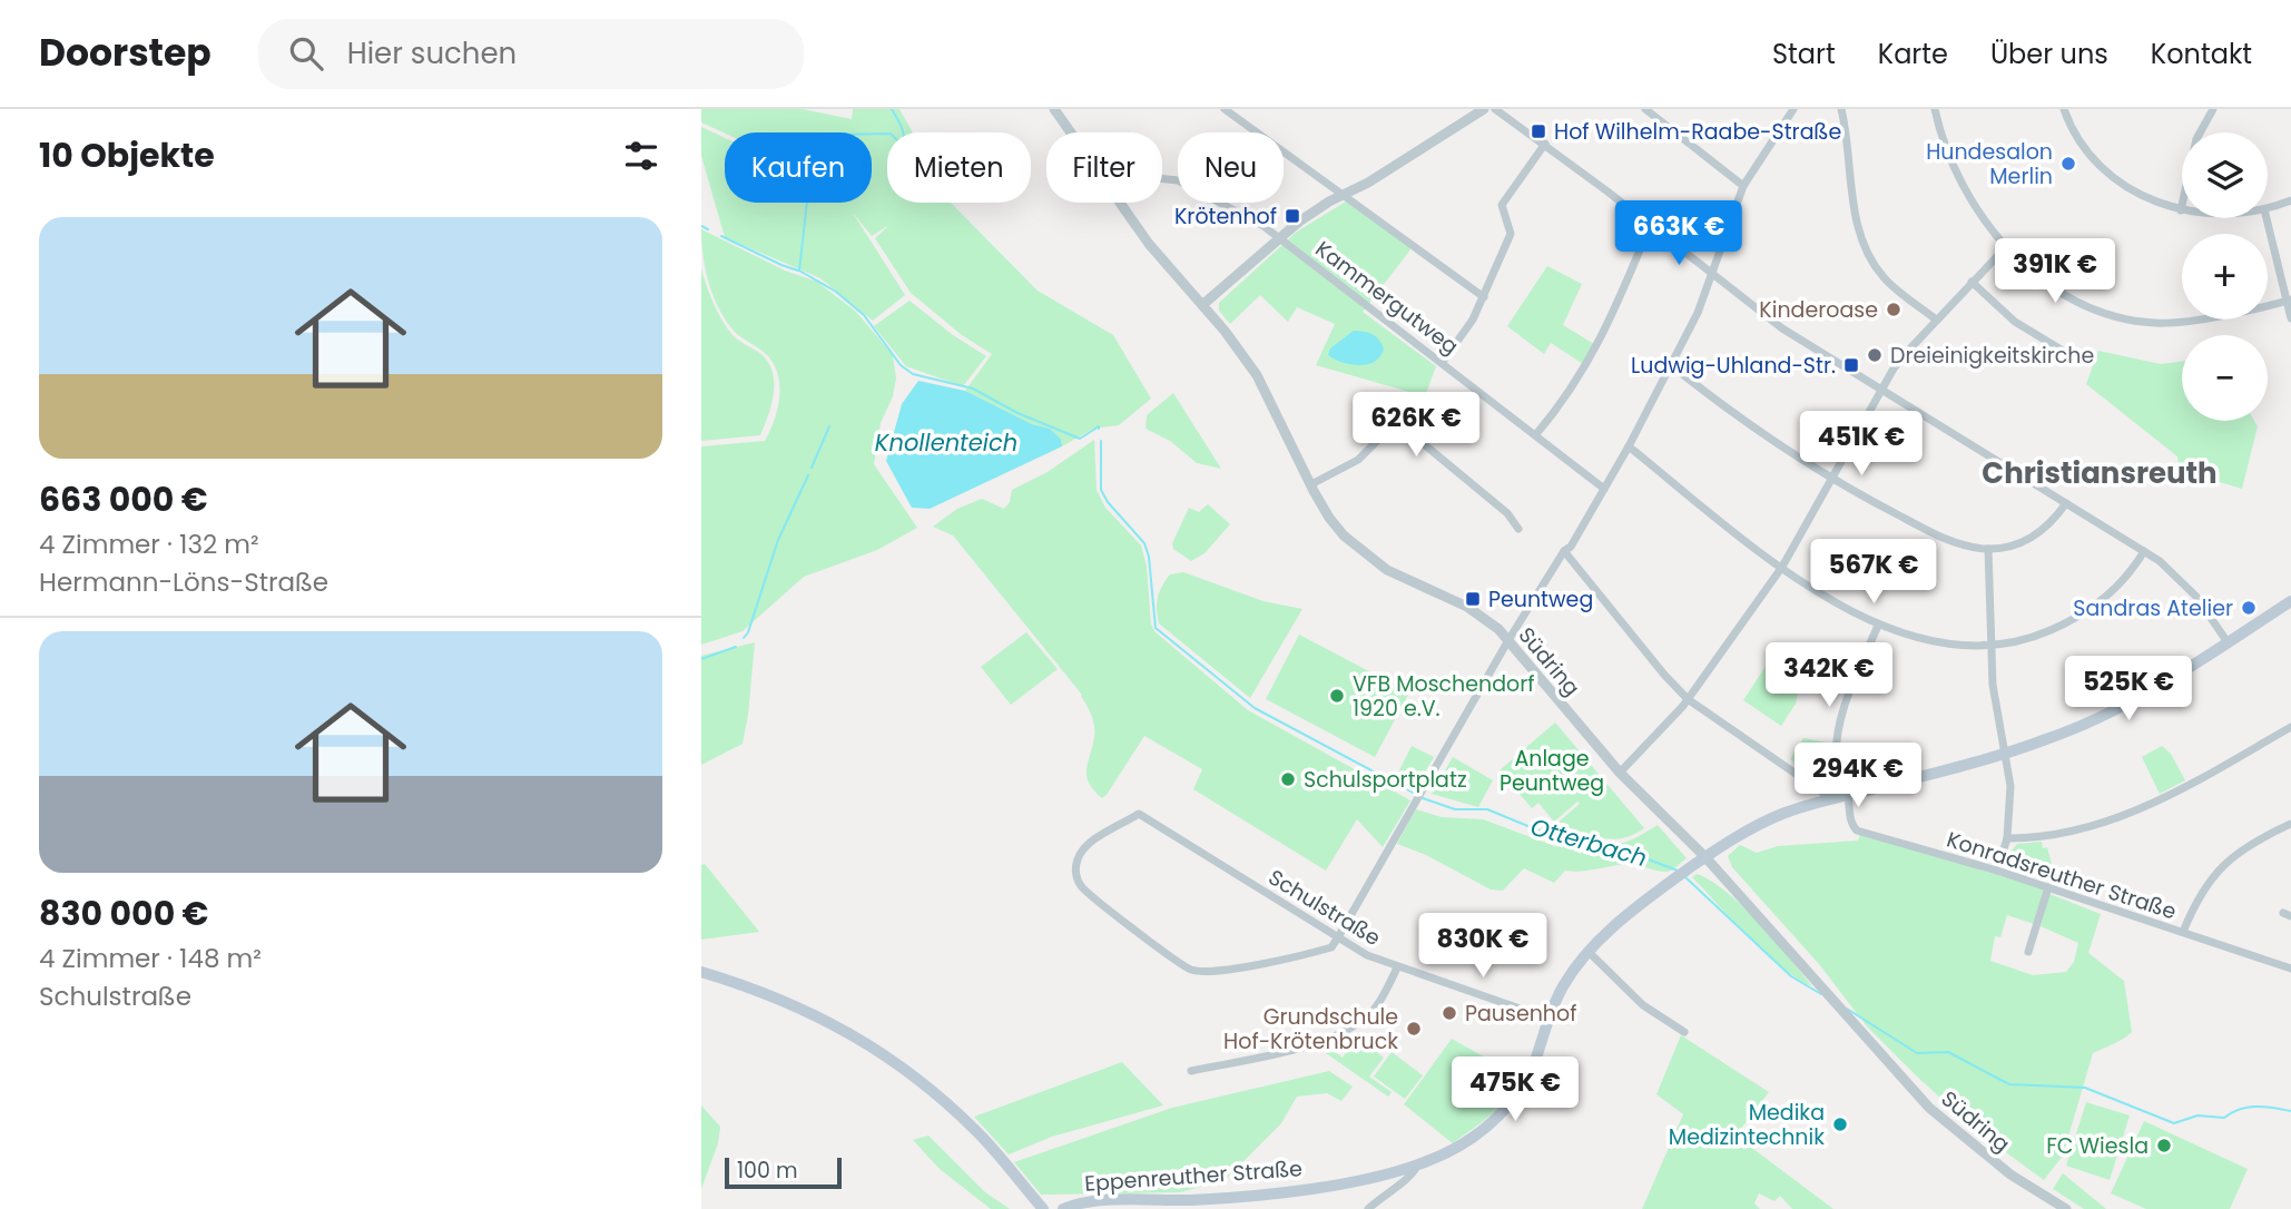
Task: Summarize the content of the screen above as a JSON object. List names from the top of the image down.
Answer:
{
  "streets": {
    "main road": ["Eppenreuther Straße"],
    "street": [
      "Kammergutweg",
      "Südring",
      "Konradsreuther Straße",
      "Schulstraße"
    ]
  },
  "crossings": [
    ["Südring", "Eppenreuther Straße"],
    ["Konradsreuther Straße", "Eppenreuther Straße"],
    ["Schulstraße", "Eppenreuther Straße"]
  ],
  "districts": ["Christiansreuth"],
  "water": ["Knollenteich", "Otterbach"],
  "parks": ["Anlage Peuntweg"],
  "places": {
    "transit": [
      "Hof Wilhelm-Raabe-Straße",
      "Krötenhof",
      "Ludwig-Uhland-Str.",
      "Peuntweg"
    ],
    "other": [
      "Hundesalon Merlin",
      "Kinderoase",
      "Dreieinigkeitskirche",
      "Sandras Atelier",
      "VFB Moschendorf 1920 e.V.",
      "Schulsportplatz",
      "Pausenhof",
      "Grundschule Hof-Krötenbruck",
      "Medika Medizintechnik",
      "FC Wiesla"
    ]
  },
  "scale_bar": "100 m",
  "page": {
    "header": "Doorstep",
    "search": "Hier suchen",
    "nav": [
      "Start",
      "Karte",
      "Über uns",
      "Kontakt"
    ],
    "heading": "10 Objekte",
    "map_buttons": ["+", "−"],
    "chip": [
      "Kaufen",
      "Mieten",
      "Filter",
      "Neu"
    ],
    "price": [
      "663K €",
      "391K €",
      "626K €",
      "451K €",
      "567K €",
      "342K €",
      "525K €",
      "294K €",
      "830K €",
      "475K €"
    ],
    "list": [
      {
        "name": "663 000 €",
        "note": "4 Zimmer · 132 m² · Hermann-Löns-Straße"
      },
      {
        "name": "830 000 €",
        "note": "4 Zimmer · 148 m² · Schulstraße"
      }
    ],
    "scale": "100 m"
  }
}
